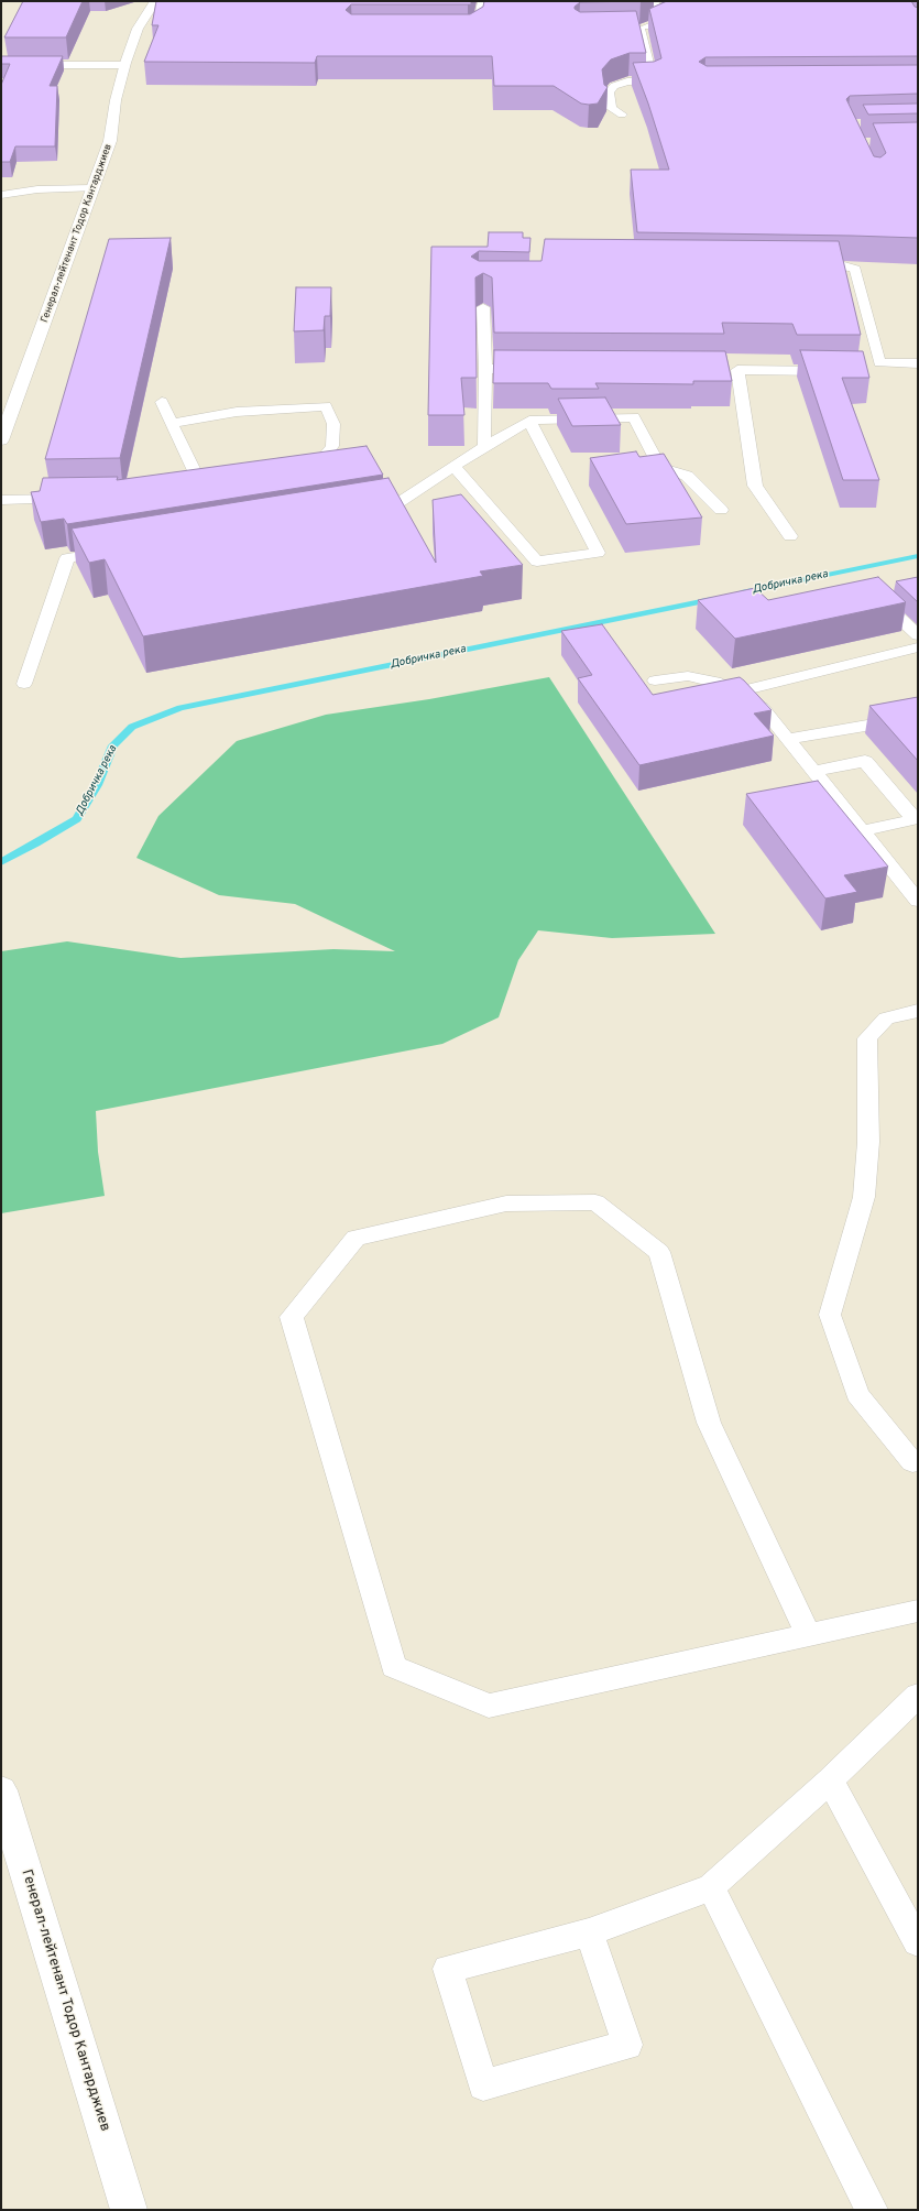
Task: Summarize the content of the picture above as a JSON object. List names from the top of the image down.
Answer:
{
  "streets": {
    "street": ["Генерал-лейтенант Тодор Кантарджиев"]
  },
  "water": ["Добричка река"]
}
